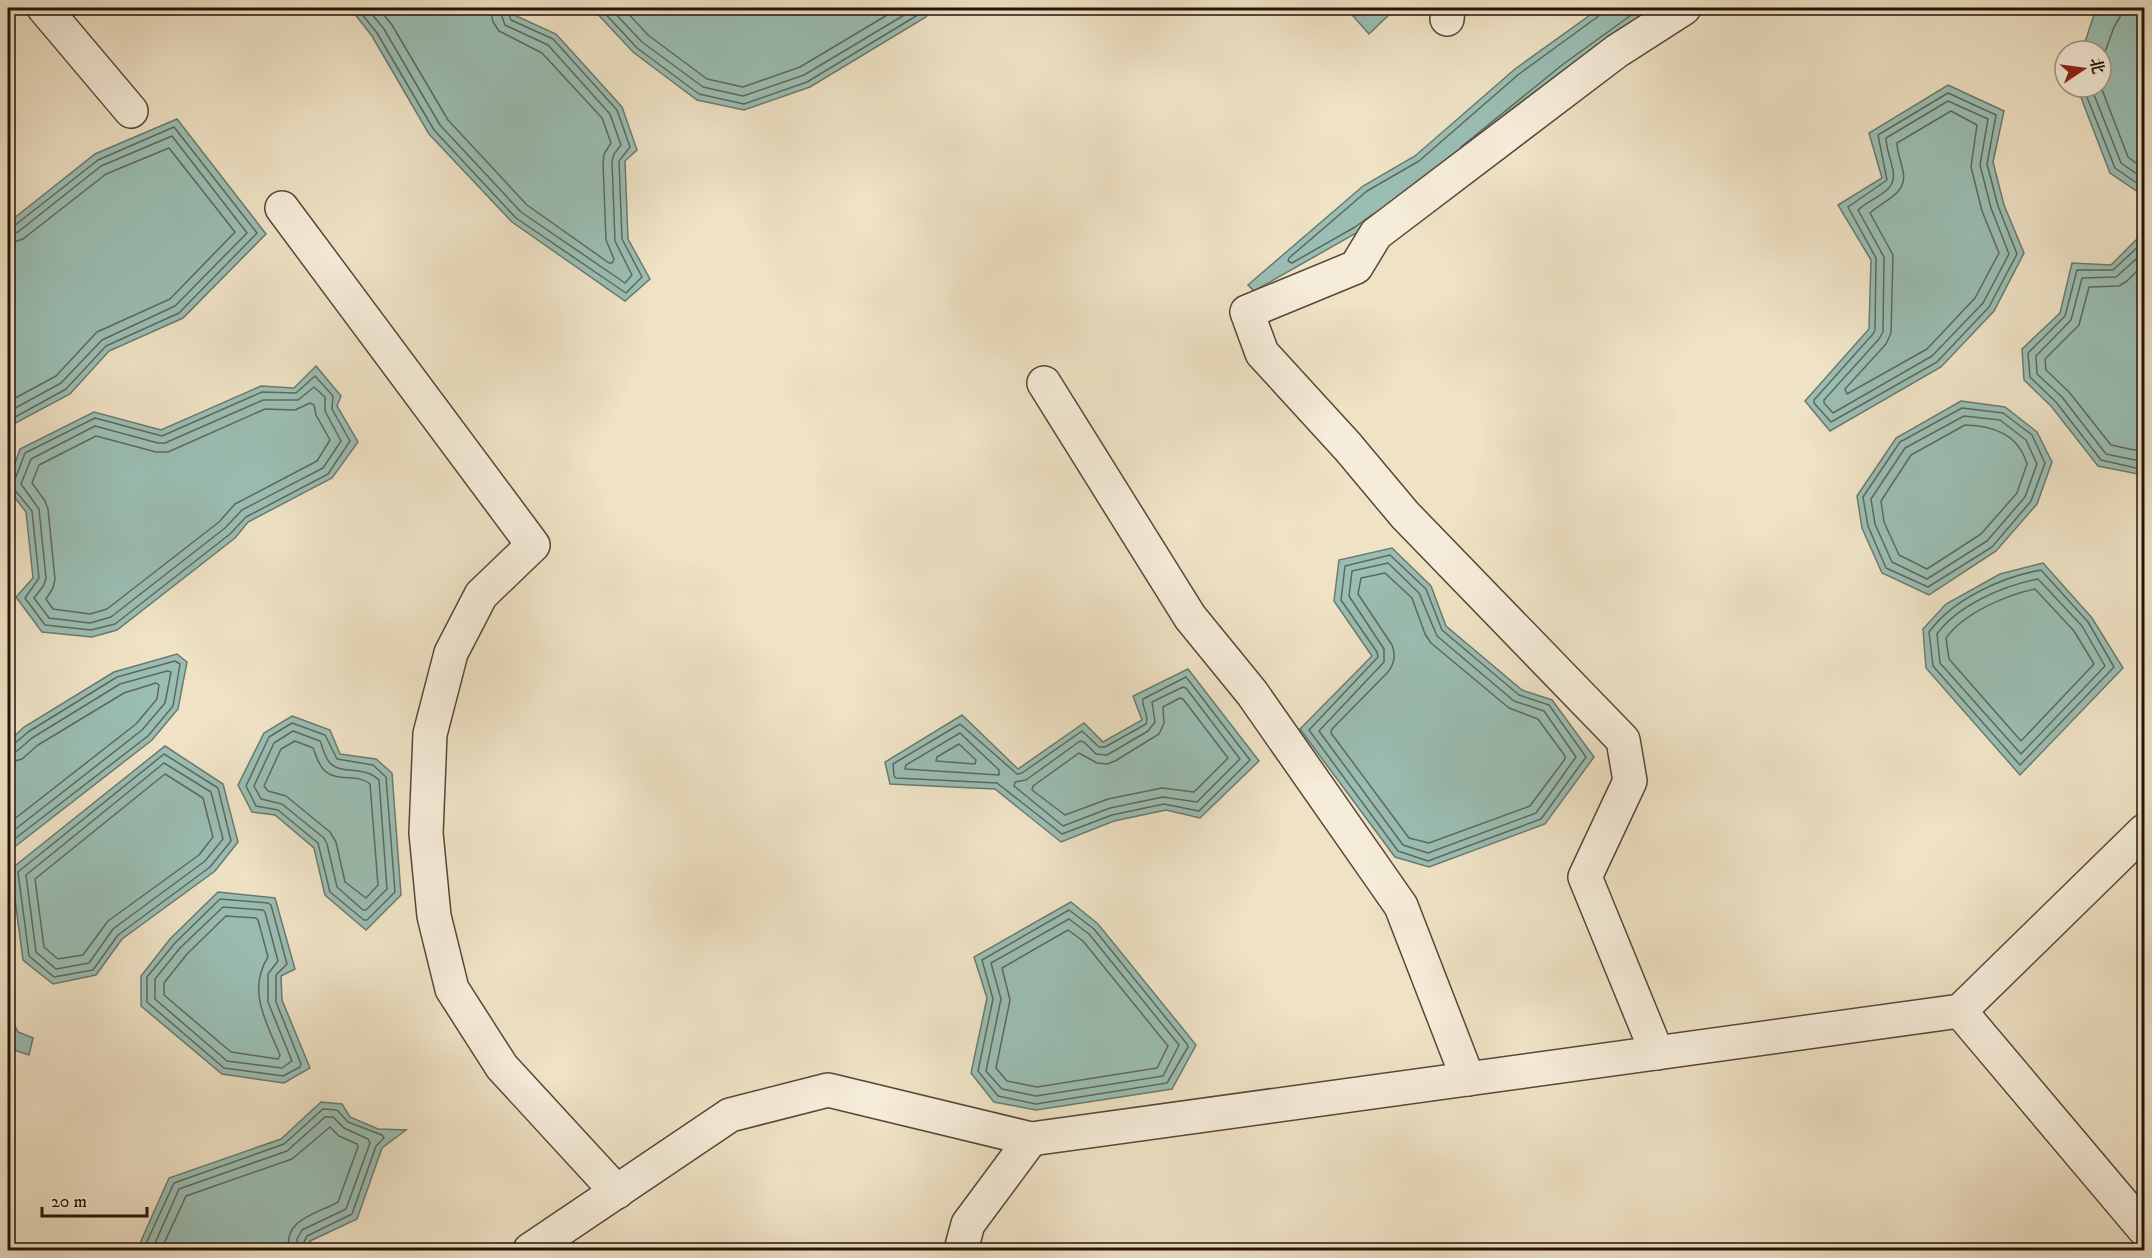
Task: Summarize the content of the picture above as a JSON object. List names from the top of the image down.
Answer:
{
  "scale_bar": "20 m",
  "north": "right"
}
